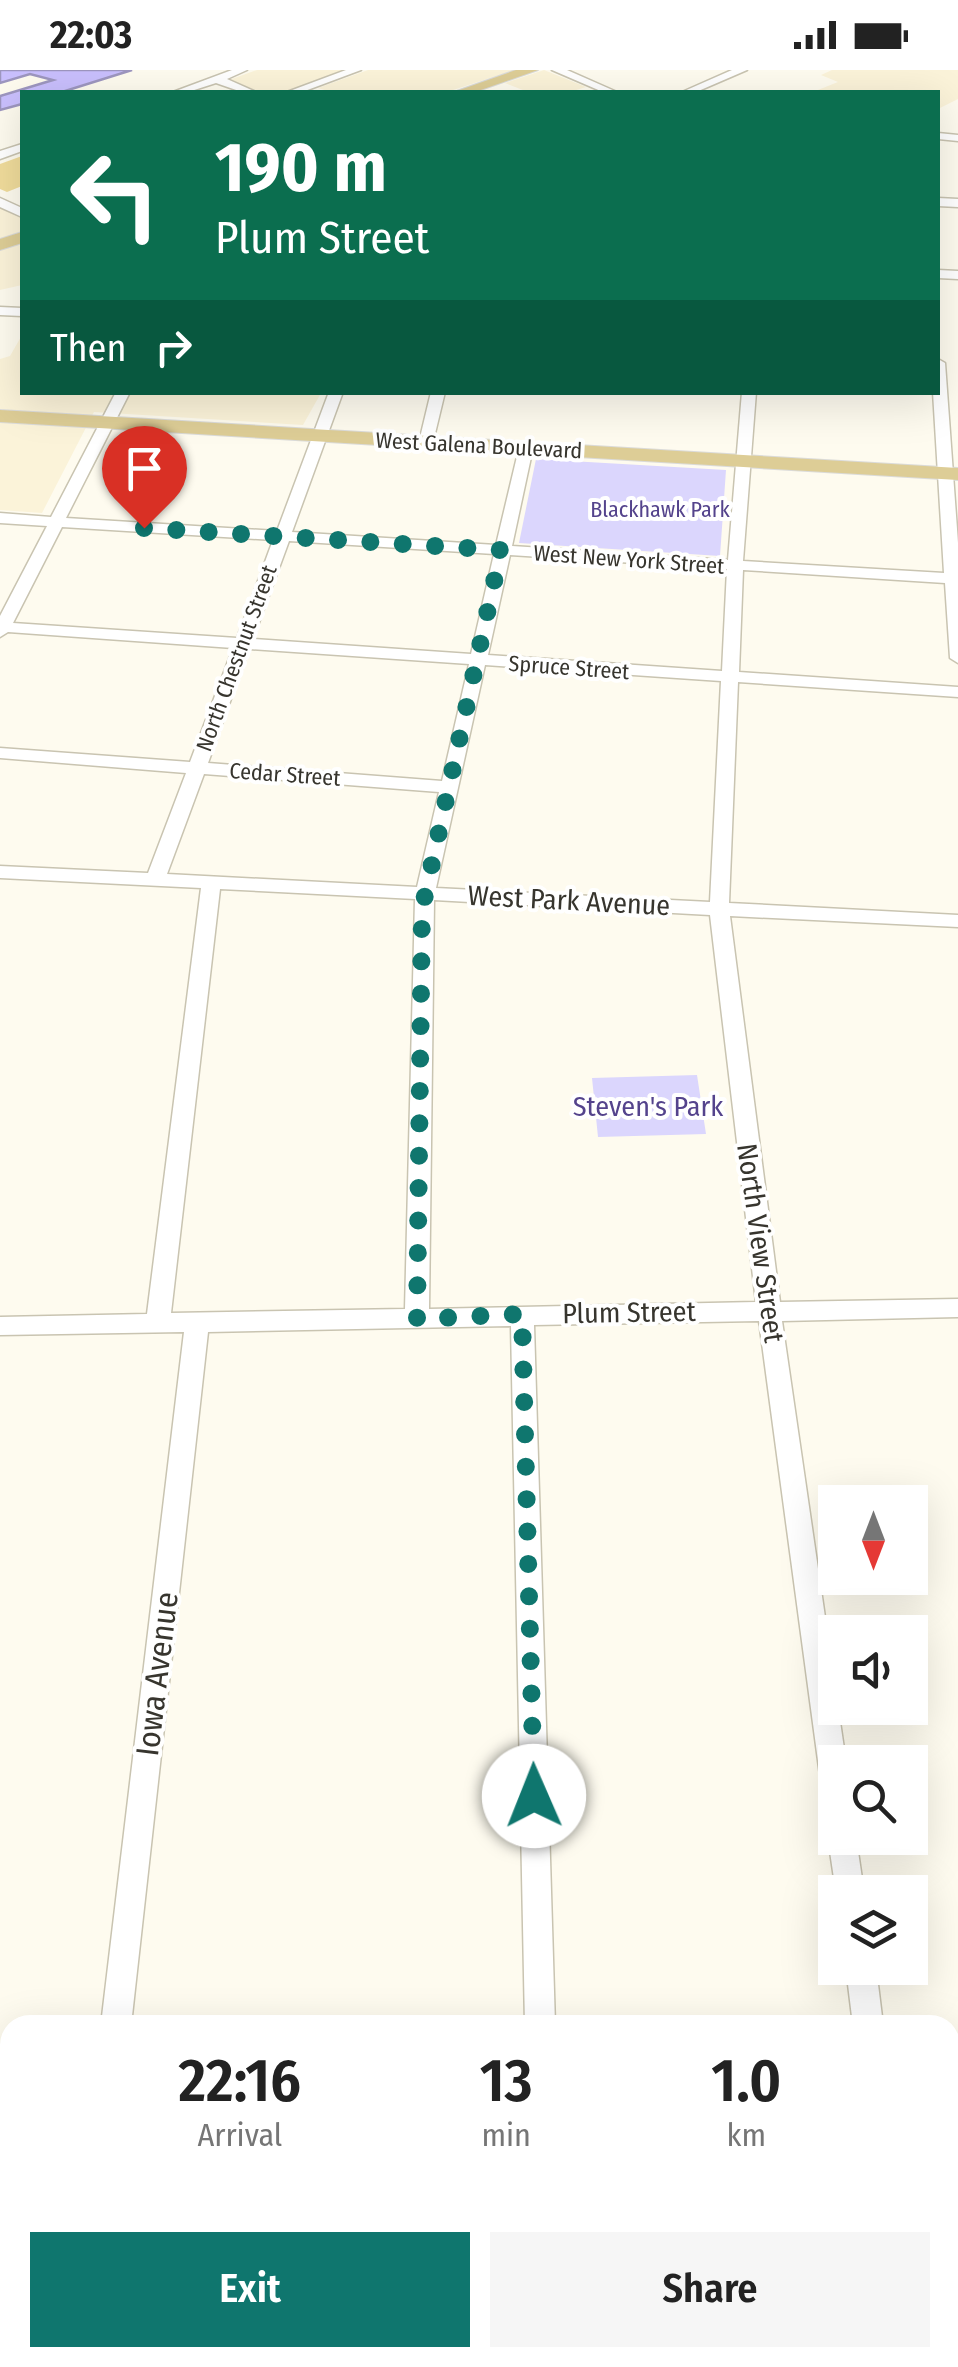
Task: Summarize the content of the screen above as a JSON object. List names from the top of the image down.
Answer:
{
  "streets": {
    "main road": ["West Galena Boulevard"],
    "street": [
      "West New York Street",
      "North Chestnut Street",
      "Spruce Street",
      "Cedar Street",
      "West Park Avenue",
      "North View Street",
      "Plum Street",
      "Iowa Avenue"
    ]
  },
  "crossings": [
    ["West Galena Boulevard", "North Chestnut Street"],
    ["West Galena Boulevard", "North View Street"],
    ["West New York Street", "North Chestnut Street"],
    ["West New York Street", "North View Street"],
    ["North Chestnut Street", "Spruce Street"],
    ["North Chestnut Street", "Cedar Street"],
    ["North Chestnut Street", "West Park Avenue"],
    ["Spruce Street", "North View Street"],
    ["West Park Avenue", "North View Street"],
    ["North View Street", "Plum Street"],
    ["Plum Street", "Iowa Avenue"]
  ],
  "parks": ["Blackhawk Park", "Steven's Park"],
  "north": "bottom",
  "page": {
    "status": "22:03",
    "turn": ["190 m", "Plum Street"],
    "then": "Then",
    "eta": [
      "22:16",
      "Arrival",
      "13",
      "min",
      "1.0",
      "km"
    ],
    "buttons": ["Exit", "Share"]
  }
}
